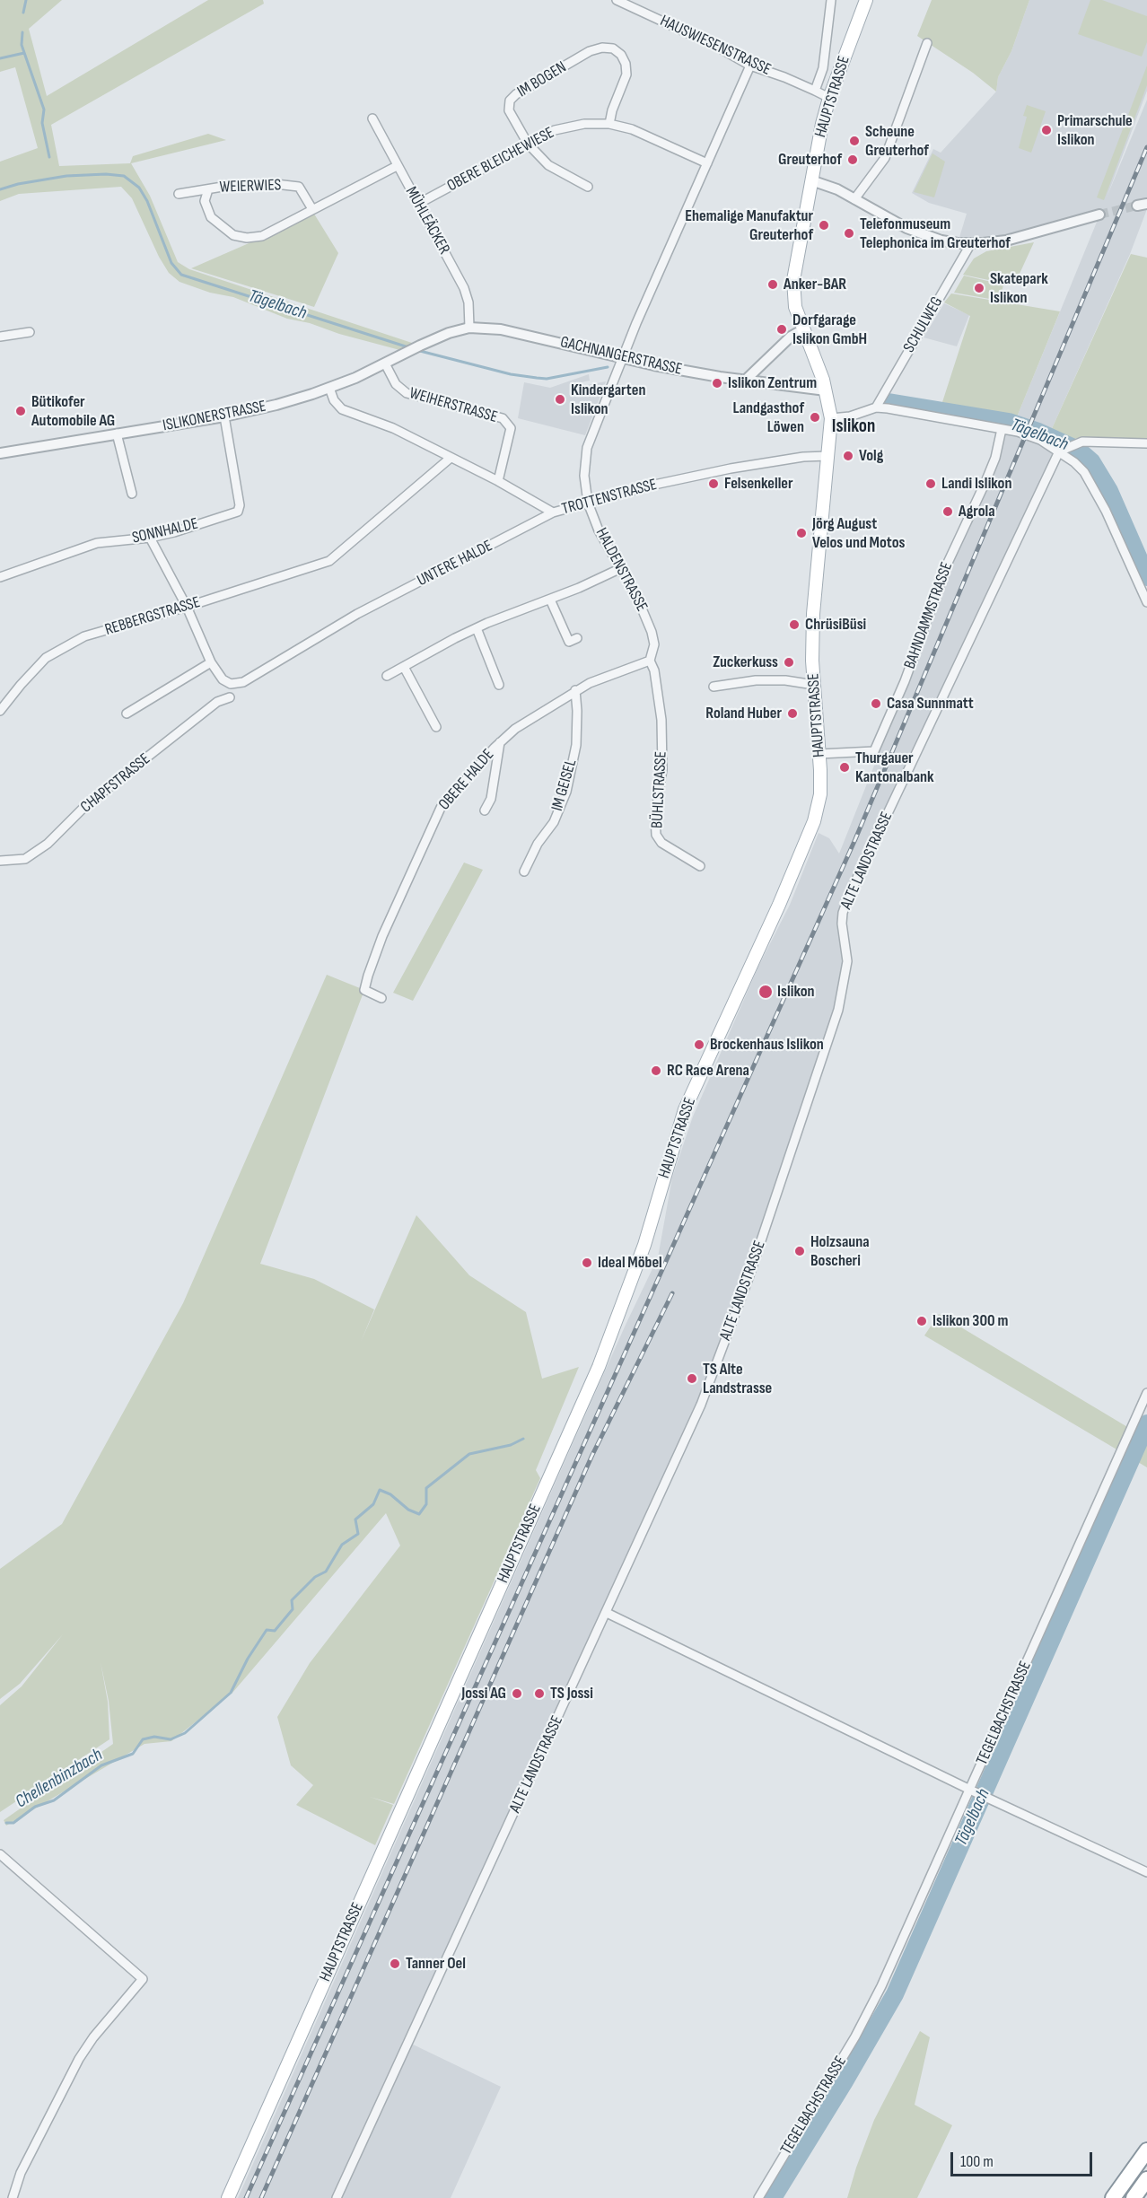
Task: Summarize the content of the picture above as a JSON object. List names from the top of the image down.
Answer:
{
  "streets": {
    "main road": ["HAUPTSTRASSE"],
    "street": [
      "HAUSWIESENSTRASSE",
      "IM BOGEN",
      "OBERE BLEICHEWIESE",
      "WEIERWIES",
      "MÜHLEÄCKER",
      "SCHULWEG",
      "GACHNANGERSTRASSE",
      "WEIHERSTRASSE",
      "ISLIKONERSTRASSE",
      "TROTTENSTRASSE",
      "SONNHALDE",
      "UNTERE HALDE",
      "HALDENSTRASSE",
      "BAHNDAMMSTRASSE",
      "REBBERGSTRASSE",
      "OBERE HALDE",
      "CHAPFSTRASSE",
      "IM GEISEL",
      "BÜHLSTRASSE",
      "ALTE LANDSTRASSE",
      "TEGELBACHSTRASSE"
    ]
  },
  "crossings": [
    ["HAUSWIESENSTRASSE", "HAUPTSTRASSE"],
    ["HAUSWIESENSTRASSE", "HALDENSTRASSE"],
    ["IM BOGEN", "OBERE BLEICHEWIESE"],
    ["HAUPTSTRASSE", "GACHNANGERSTRASSE"],
    ["HAUPTSTRASSE", "TROTTENSTRASSE"],
    ["HAUPTSTRASSE", "BAHNDAMMSTRASSE"],
    ["OBERE BLEICHEWIESE", "MÜHLEÄCKER"],
    ["OBERE BLEICHEWIESE", "HALDENSTRASSE"],
    ["WEIERWIES", "MÜHLEÄCKER"],
    ["MÜHLEÄCKER", "GACHNANGERSTRASSE"],
    ["GACHNANGERSTRASSE", "ISLIKONERSTRASSE"],
    ["GACHNANGERSTRASSE", "HALDENSTRASSE"],
    ["WEIHERSTRASSE", "ISLIKONERSTRASSE"],
    ["WEIHERSTRASSE", "TROTTENSTRASSE"],
    ["ISLIKONERSTRASSE", "TROTTENSTRASSE"],
    ["ISLIKONERSTRASSE", "SONNHALDE"],
    ["TROTTENSTRASSE", "UNTERE HALDE"],
    ["TROTTENSTRASSE", "HALDENSTRASSE"],
    ["TROTTENSTRASSE", "REBBERGSTRASSE"],
    ["HALDENSTRASSE", "OBERE HALDE"],
    ["HALDENSTRASSE", "BÜHLSTRASSE"],
    ["OBERE HALDE", "IM GEISEL"],
    ["OBERE HALDE", "BÜHLSTRASSE"]
  ],
  "districts": ["Islikon"],
  "water": ["Tägelbach", "Chellenbinzbach"],
  "places": [
    "Primarschule Islikon",
    "Scheune Greuterhof",
    "Greuterhof",
    "Ehemalige Manufaktur Greuterhof",
    "Telefonmuseum Telephonica im Greuterhof",
    "Anker-BAR",
    "Skatepark Islikon",
    "Dorfgarage Islikon GmbH",
    "Islikon Zentrum",
    "Kindergarten Islikon",
    "Bütikofer Automobile AG",
    "Landgasthof Löwen",
    "Volg",
    "Felsenkeller",
    "Landi Islikon",
    "Agrola",
    "Jörg August Velos und Motos",
    "ChrüsiBüsi",
    "Zuckerkuss",
    "Casa Sunnmatt",
    "Roland Huber",
    "Thurgauer Kantonalbank",
    "Islikon",
    "Brockenhaus Islikon",
    "RC Race Arena",
    "Holzsauna Boscheri",
    "Ideal Möbel",
    "Islikon 300 m",
    "TS Alte Landstrasse",
    "Jossi AG",
    "TS Jossi",
    "Tanner Oel"
  ],
  "scale_bar": "100 m"
}
